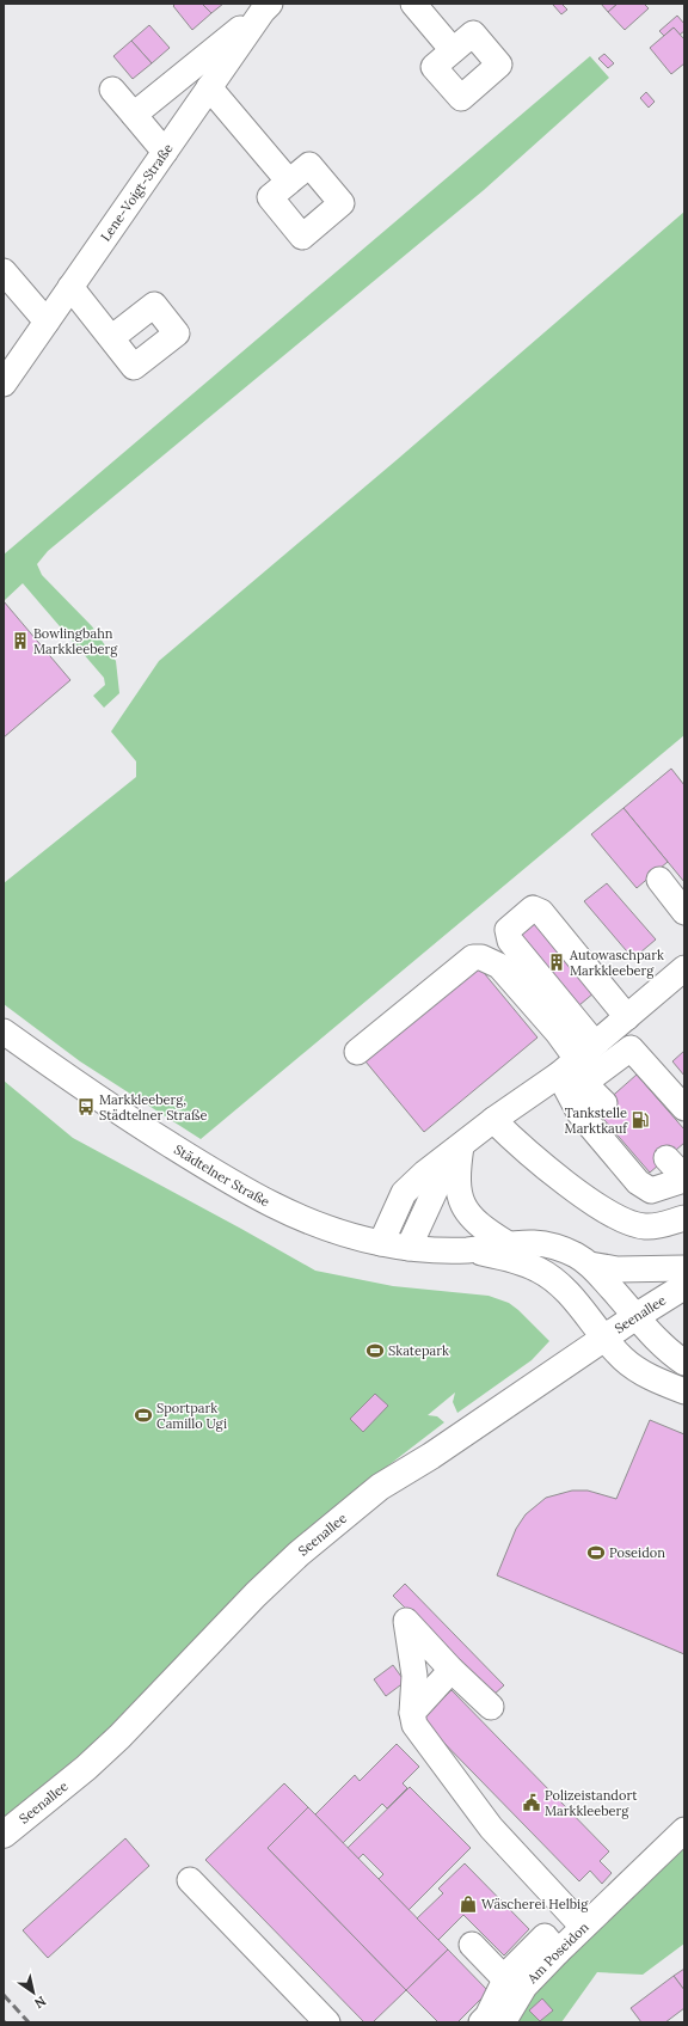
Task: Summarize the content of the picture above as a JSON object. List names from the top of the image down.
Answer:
{
  "streets": {
    "main road": ["Seenallee"],
    "street": ["Lene-Voigt-Straße", "Städtelner Straße", "Am Poseidon"]
  },
  "crossings": [
    ["Städtelner Straße", "Seenallee"]
  ],
  "places": {
    "building": ["Bowlingbahn Markkleeberg", "Autowaschpark Markkleeberg"],
    "bus stop": ["Markkleeberg, Städtelner Straße"],
    "fuel station": ["Tankstelle Marktkauf"],
    "sports": ["Skatepark", "Sportpark Camillo Ugi", "Poseidon"],
    "public building": ["Polizeistandort Markkleeberg"],
    "shop": ["Wäscherei Helbig"]
  },
  "north": "bottom right"
}
